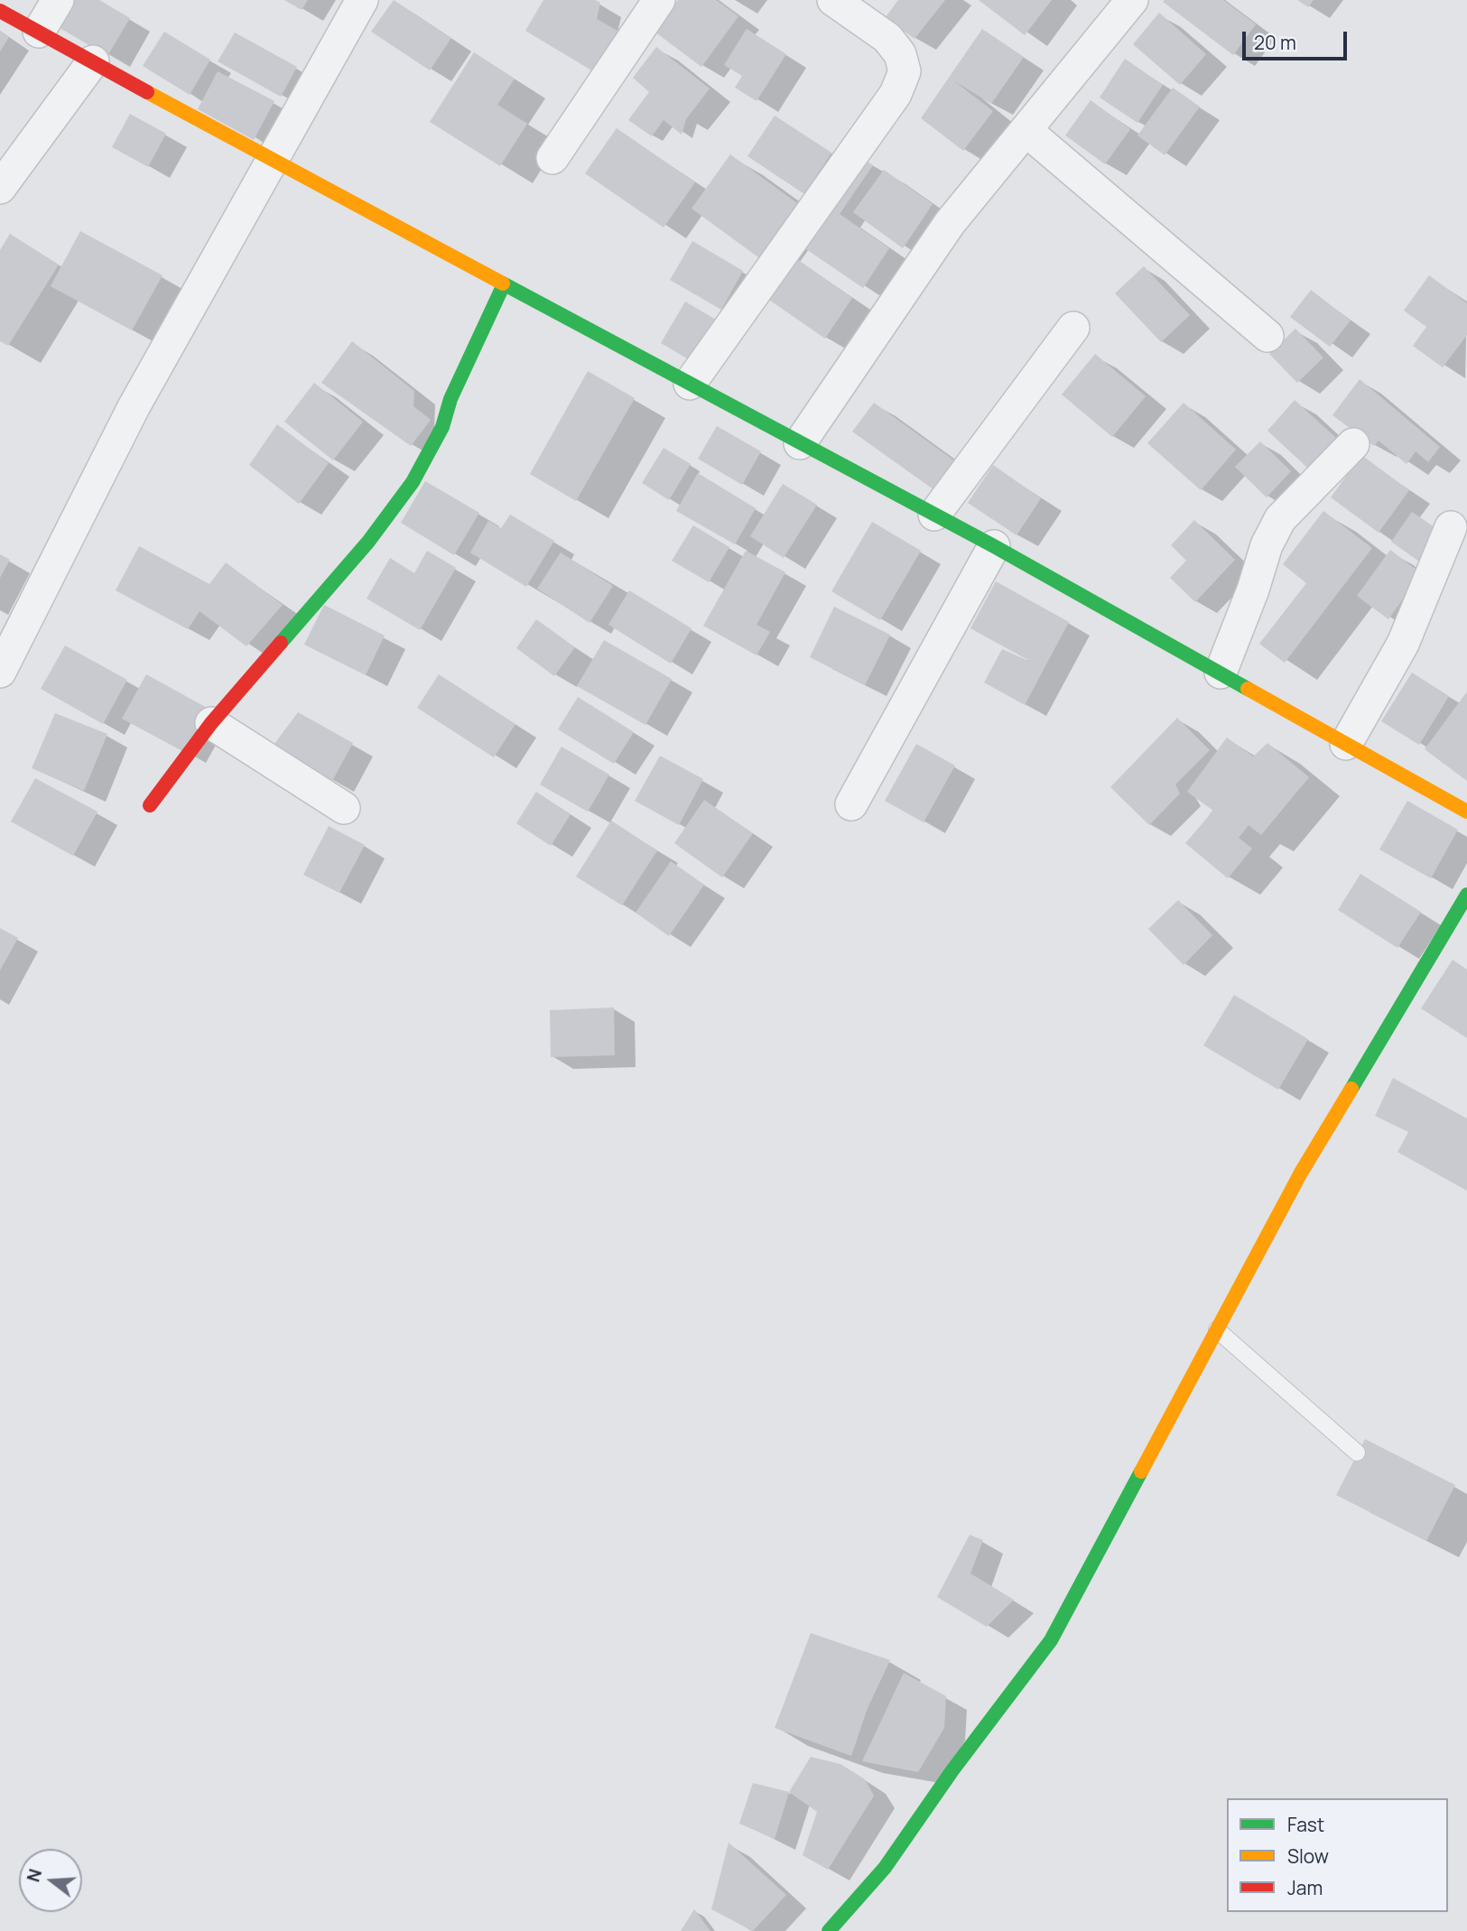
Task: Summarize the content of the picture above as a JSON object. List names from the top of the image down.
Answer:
{
  "legend": ["Fast", "Slow", "Jam"],
  "scale_bar": "20 m",
  "north": "left"
}
